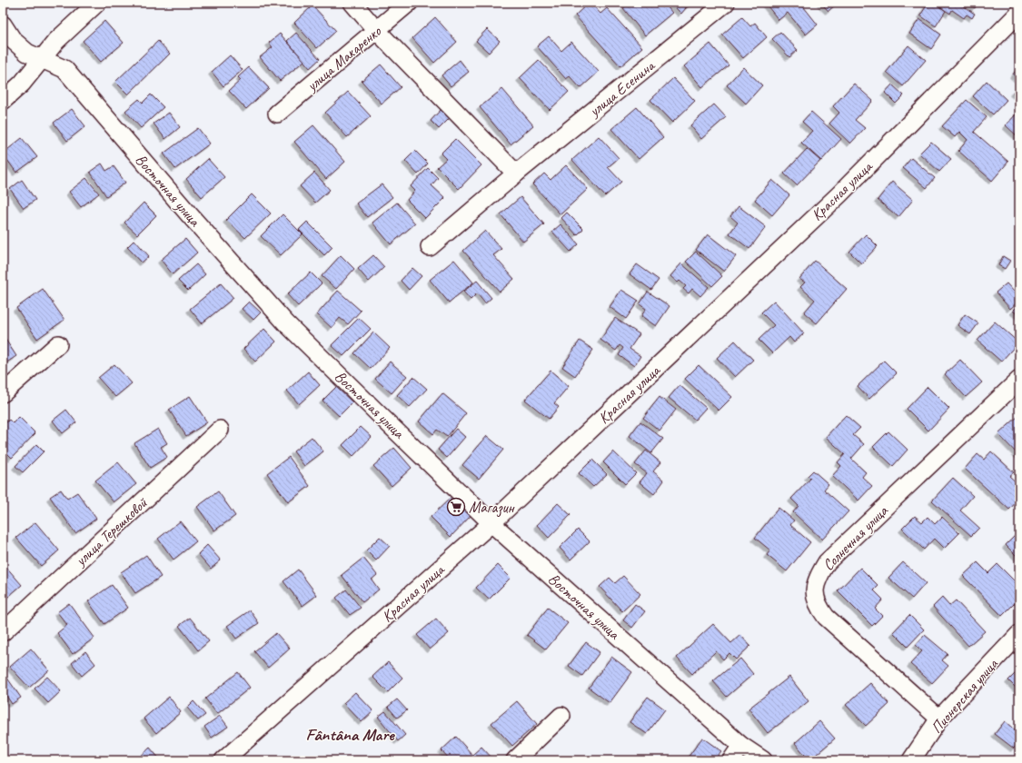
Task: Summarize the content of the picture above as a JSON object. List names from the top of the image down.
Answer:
{
  "streets": {
    "street": [
      "улица Макаренко",
      "улица Есенина",
      "Восточная улица",
      "Красная улица",
      "улица Терешковой",
      "Солнечная улица",
      "Пионерская улица"
    ]
  },
  "crossings": [
    ["Восточная улица", "Красная улица"],
    ["Солнечная улица", "Пионерская улица"]
  ],
  "districts": ["Fântâna Mare"],
  "places": {
    "supermarket": ["Магазин"]
  }
}
